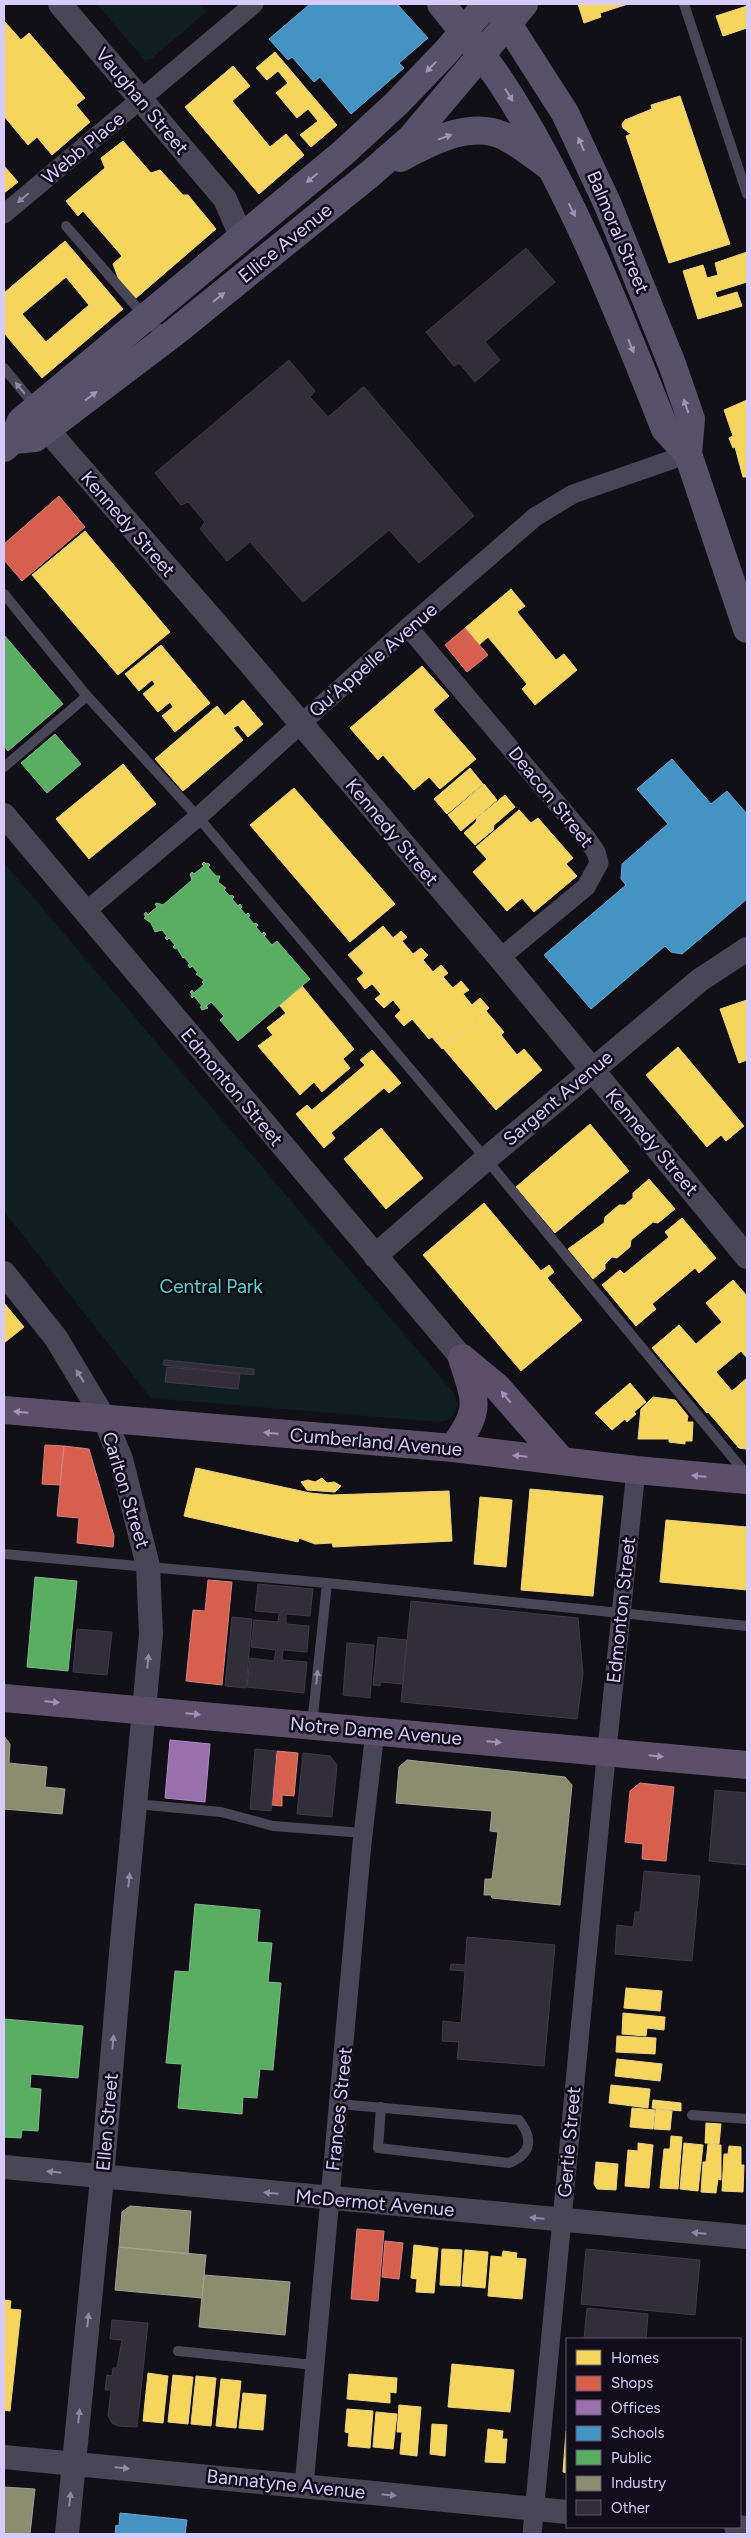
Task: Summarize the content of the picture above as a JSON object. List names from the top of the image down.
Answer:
{
  "streets": {
    "main road": [
      "Balmoral Street",
      "Ellice Avenue",
      "Cumberland Avenue",
      "Notre Dame Avenue"
    ],
    "street": [
      "Vaughan Street",
      "Webb Place",
      "Kennedy Street",
      "Qu'Appelle Avenue",
      "Deacon Street",
      "Edmonton Street",
      "Sargent Avenue",
      "Carlton Street",
      "Frances Street",
      "Ellen Street",
      "Gertie Street",
      "McDermot Avenue",
      "Bannatyne Avenue"
    ]
  },
  "crossings": [
    ["Vaughan Street", "Webb Place"],
    ["Vaughan Street", "Ellice Avenue"],
    ["Balmoral Street", "Ellice Avenue"],
    ["Balmoral Street", "Qu'Appelle Avenue"],
    ["Ellice Avenue", "Kennedy Street"],
    ["Kennedy Street", "Qu'Appelle Avenue"],
    ["Kennedy Street", "Deacon Street"],
    ["Kennedy Street", "Sargent Avenue"],
    ["Qu'Appelle Avenue", "Deacon Street"],
    ["Qu'Appelle Avenue", "Edmonton Street"],
    ["Edmonton Street", "Sargent Avenue"],
    ["Edmonton Street", "Cumberland Avenue"],
    ["Edmonton Street", "Notre Dame Avenue"],
    ["Edmonton Street", "Gertie Street"],
    ["Cumberland Avenue", "Carlton Street"],
    ["Carlton Street", "Notre Dame Avenue"],
    ["Carlton Street", "Ellen Street"],
    ["Notre Dame Avenue", "Frances Street"],
    ["Notre Dame Avenue", "Ellen Street"],
    ["Notre Dame Avenue", "Gertie Street"],
    ["Frances Street", "McDermot Avenue"],
    ["Frances Street", "Bannatyne Avenue"],
    ["Ellen Street", "McDermot Avenue"],
    ["Ellen Street", "Bannatyne Avenue"],
    ["Gertie Street", "McDermot Avenue"],
    ["Gertie Street", "Bannatyne Avenue"]
  ],
  "one_way": [
    "Webb Place",
    "Cumberland Avenue",
    "Carlton Street",
    "Notre Dame Avenue",
    "Ellen Street",
    "McDermot Avenue",
    "Bannatyne Avenue"
  ],
  "parks": ["Central Park"],
  "legend": [
    "Homes",
    "Shops",
    "Offices",
    "Schools",
    "Public",
    "Industry",
    "Other"
  ]
}
